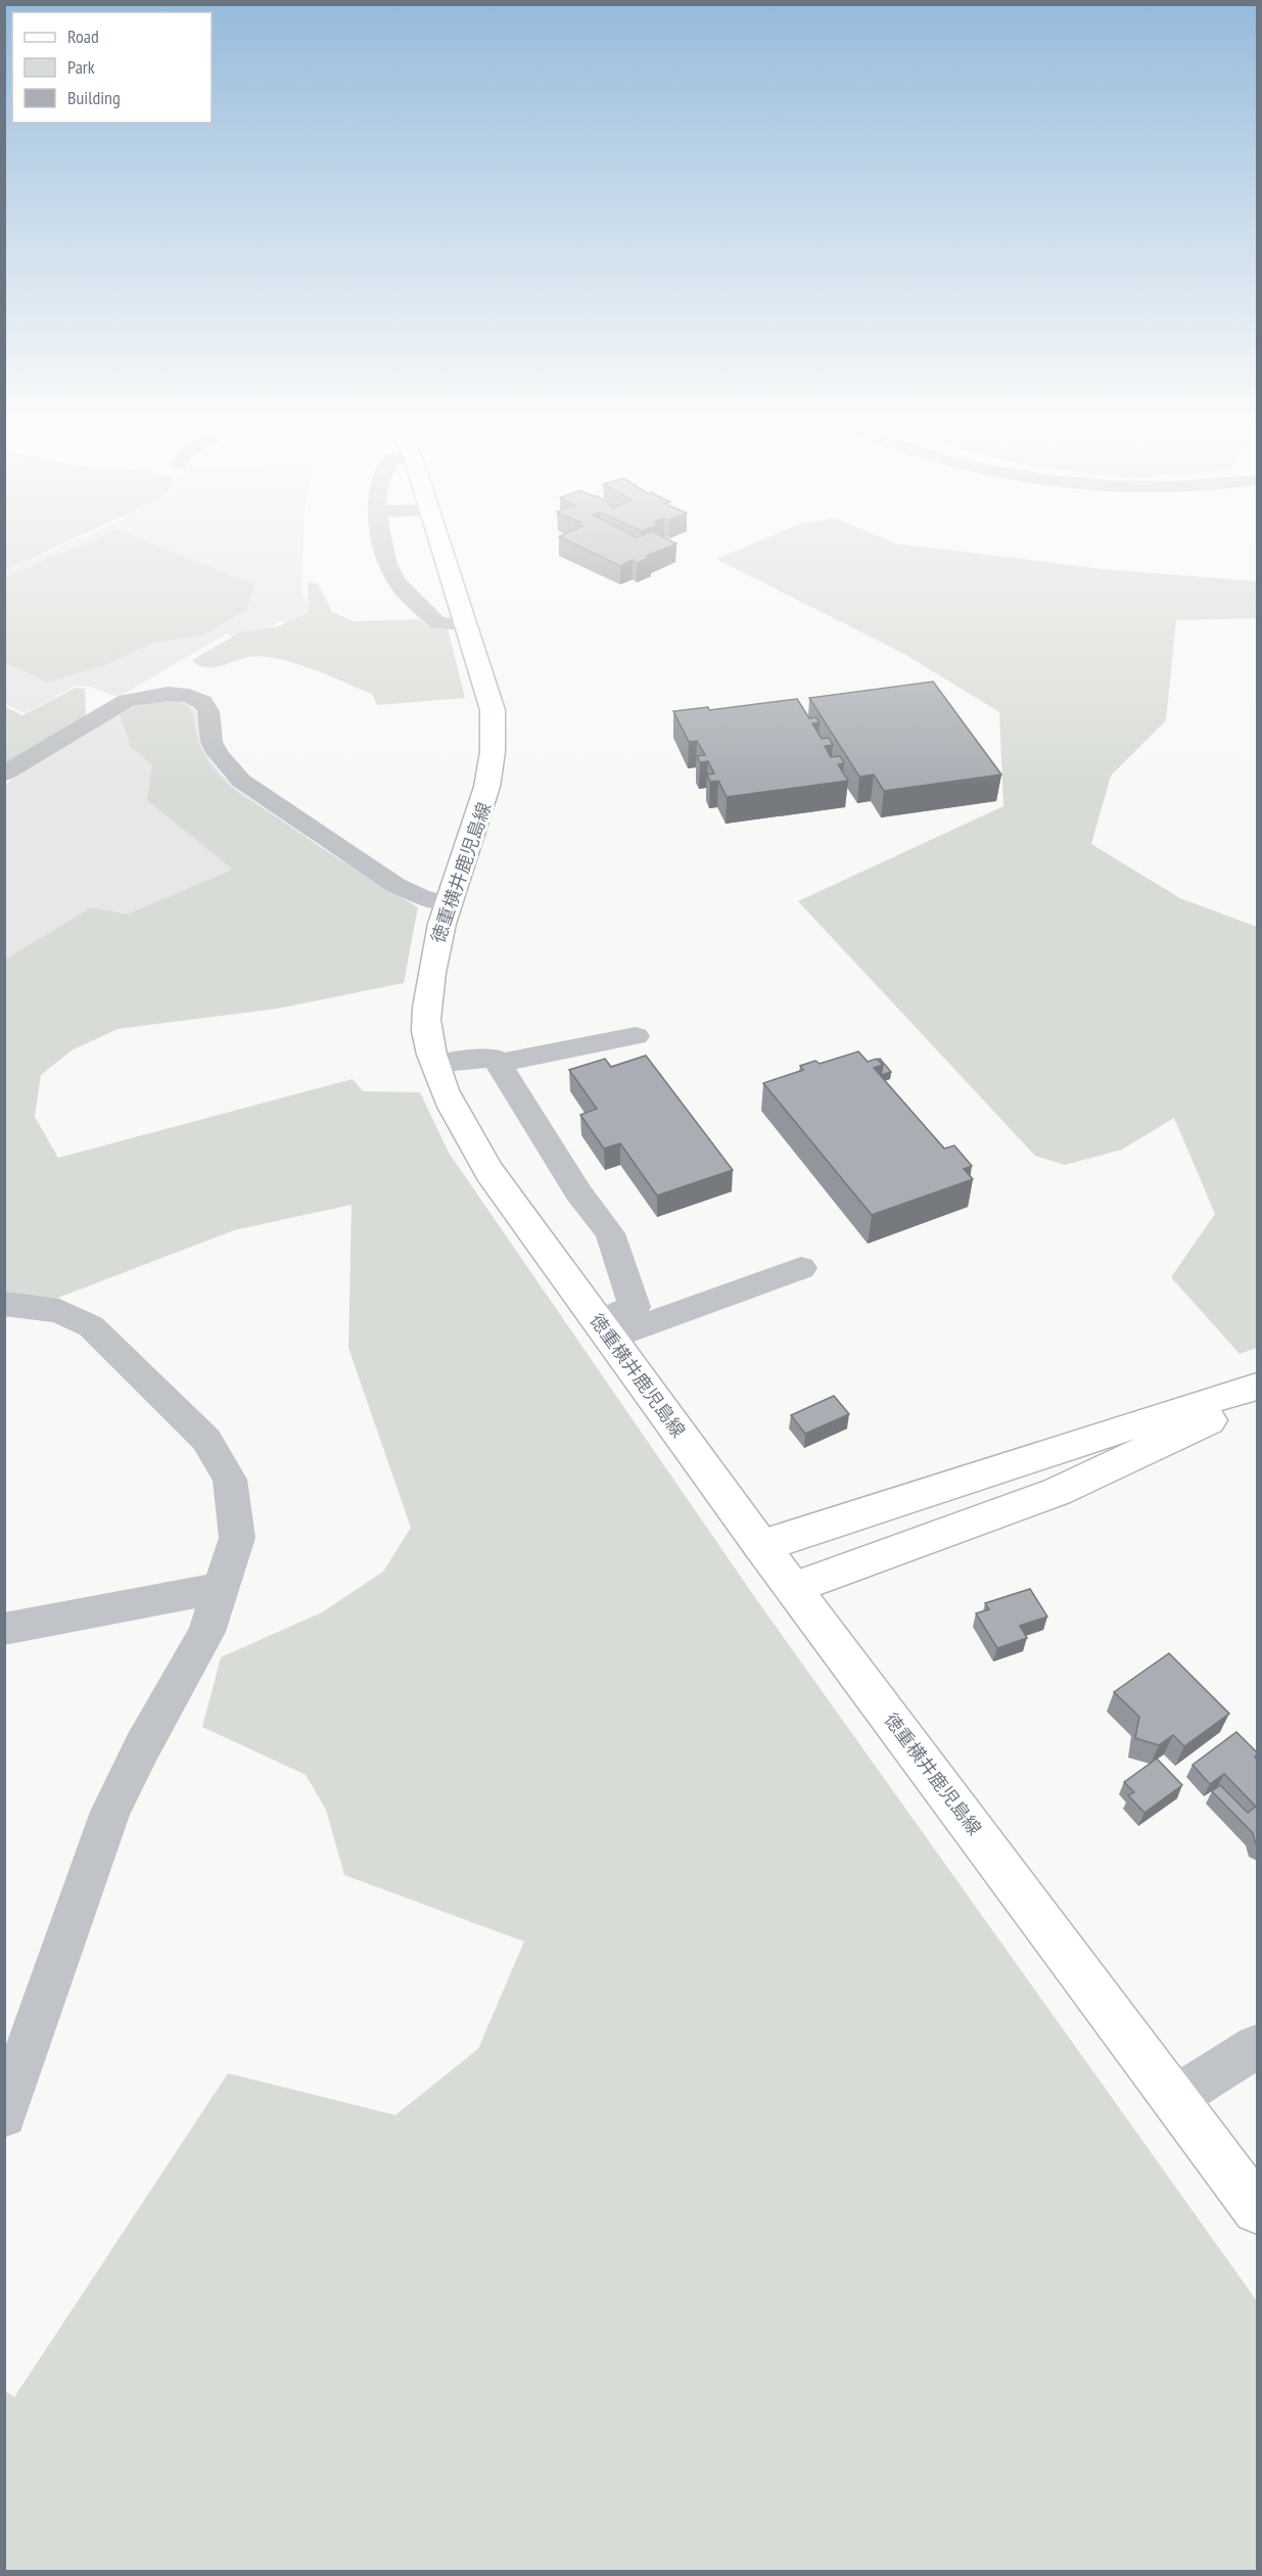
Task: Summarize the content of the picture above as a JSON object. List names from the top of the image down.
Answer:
{
  "streets": {
    "main road": ["徳重横井鹿児島線"]
  },
  "legend": ["Road", "Park", "Building"]
}
